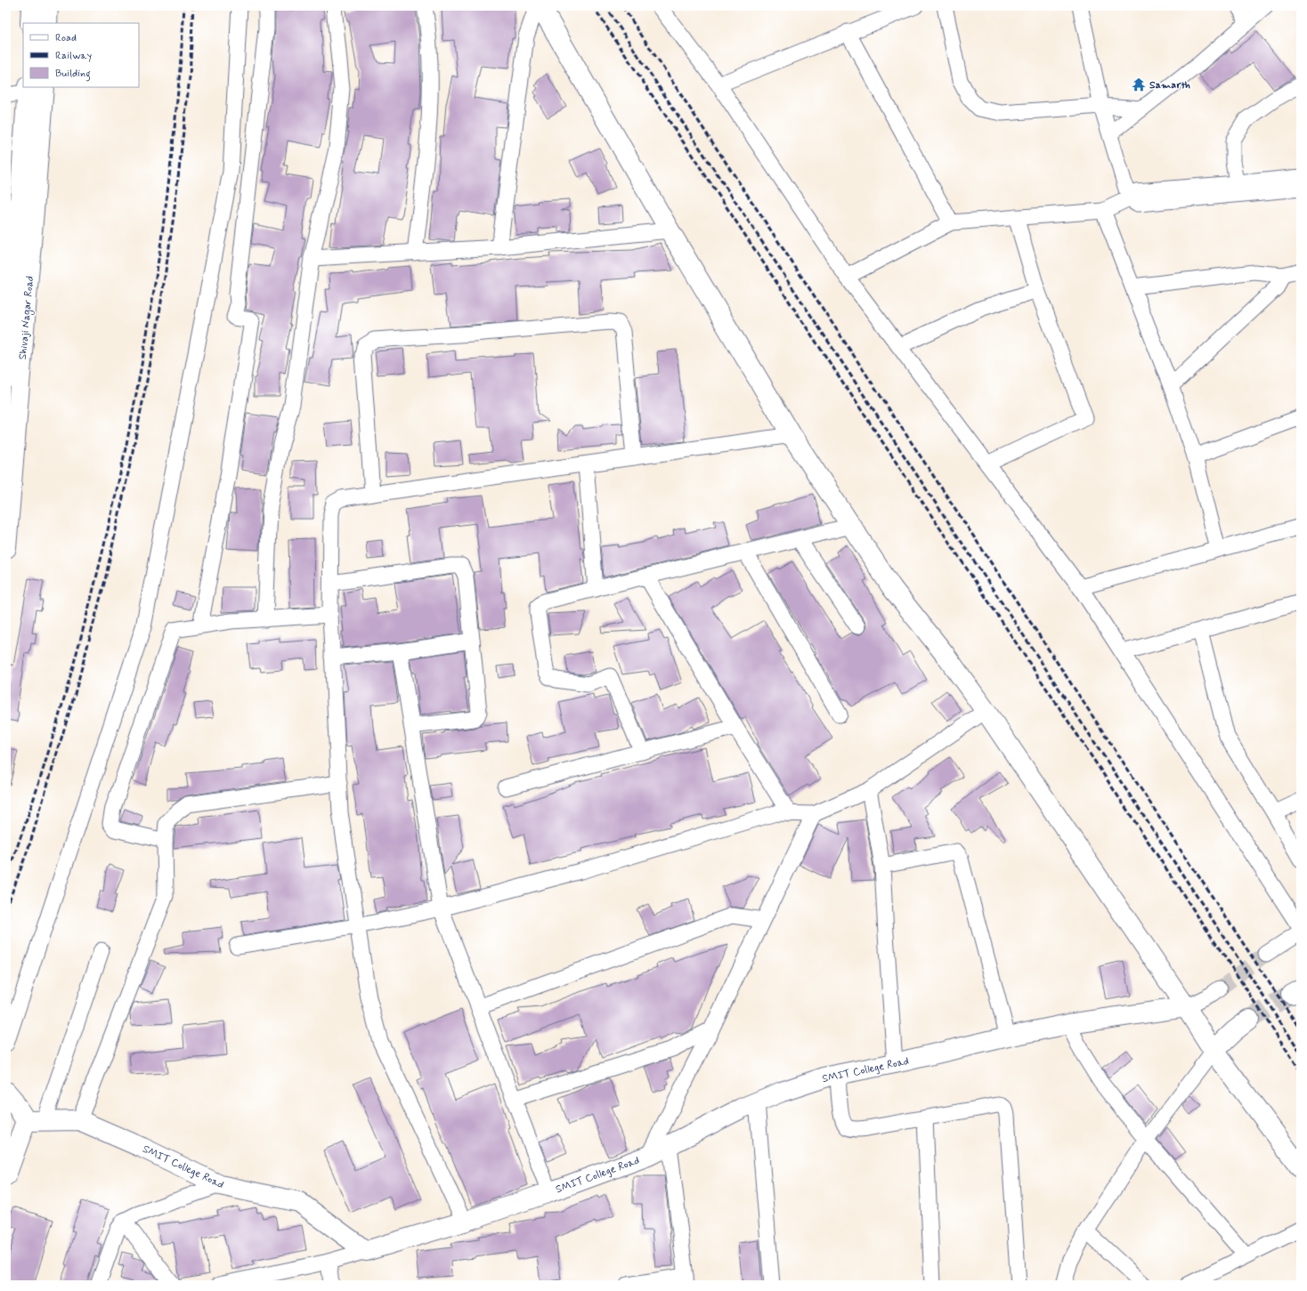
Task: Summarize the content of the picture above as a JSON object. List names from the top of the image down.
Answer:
{
  "streets": {
    "main road": ["Shivaji Nagar Road", "SMIT College Road"]
  },
  "places": {
    "temple": ["Samarth"]
  },
  "legend": ["Road", "Railway", "Building"]
}
